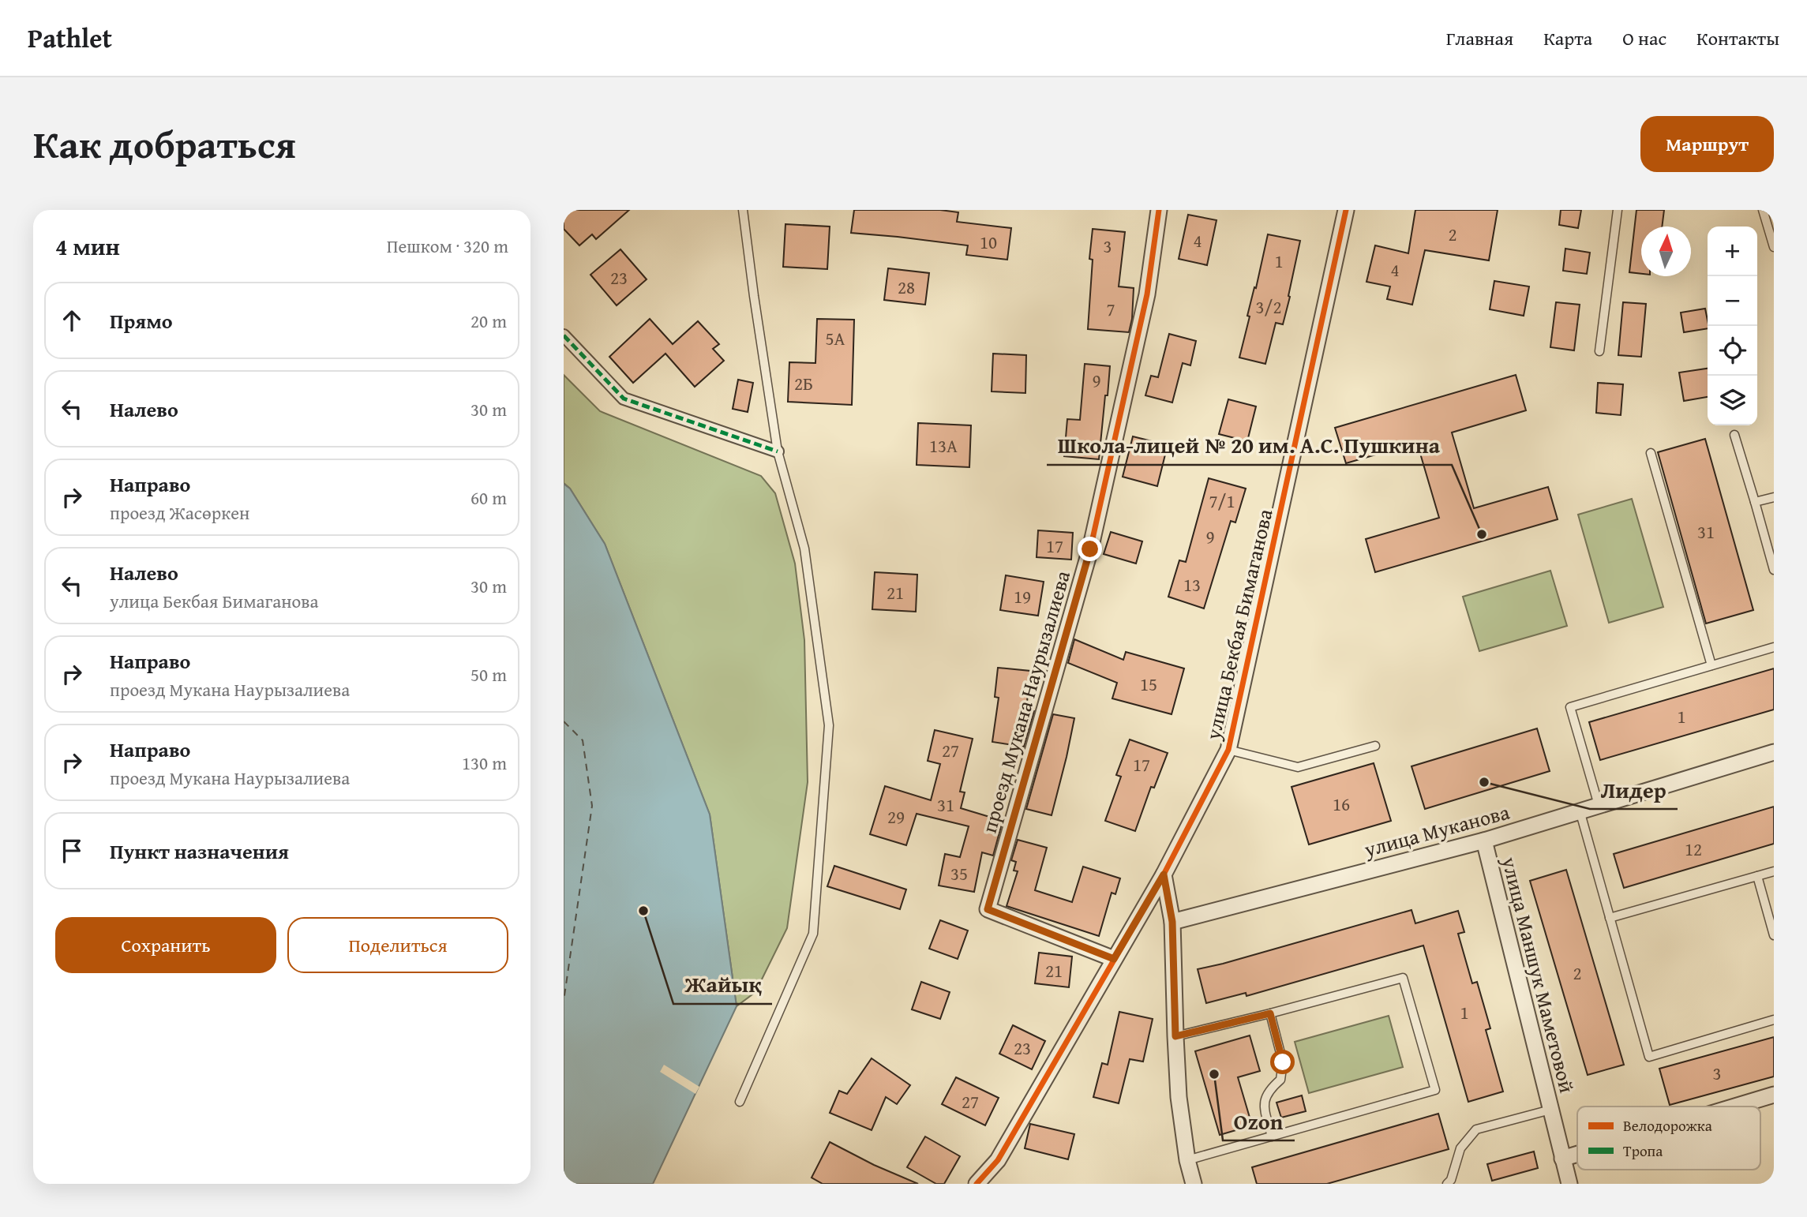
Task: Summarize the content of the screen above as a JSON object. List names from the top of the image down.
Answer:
{
  "streets": {
    "street": [
      "улица Бекбая Бимаганова",
      "проезд Мукана Наурызалиева",
      "улица Муканова",
      "улица Маншук Маметовой"
    ]
  },
  "crossings": [
    ["улица Бекбая Бимаганова", "проезд Мукана Наурызалиева"],
    ["улица Муканова", "улица Маншук Маметовой"]
  ],
  "places": [
    "Школа-лицей № 20 им. А.С. Пушкина",
    "Лидер",
    "Жайық",
    "Ozon"
  ],
  "house_numbers": [
    "2",
    "4",
    "10",
    "3",
    "1",
    "4",
    "23",
    "28",
    "3/2",
    "7",
    "5А",
    "9",
    "2Б",
    "13А",
    "7/1",
    "31",
    "9",
    "17",
    "13",
    "21",
    "19",
    "15",
    "1",
    "27",
    "17",
    "16",
    "31",
    "29",
    "12",
    "35",
    "21",
    "2",
    "1",
    "23",
    "3",
    "27"
  ],
  "legend": ["Велодорожка", "Тропа"],
  "north": "top",
  "page": {
    "header": "Pathlet",
    "nav": [
      "Главная",
      "Карта",
      "О нас",
      "Контакты"
    ],
    "title": "Как добраться",
    "buttons": [
      "Маршрут",
      ["Сохранить", "Поделиться"]
    ],
    "heading": ["4 мин", "Пешком · 320 m"],
    "map_buttons": ["+", "−"],
    "list": [
      ["Прямо", "20 m"],
      ["Налево", "30 m"],
      ["Направо", "проезд Жасөркен", "60 m"],
      ["Налево", "улица Бекбая Бимаганова", "30 m"],
      ["Направо", "проезд Мукана Наурызалиева", "50 m"],
      ["Направо", "проезд Мукана Наурызалиева", "130 m"],
      "Пункт назначения"
    ]
  }
}
